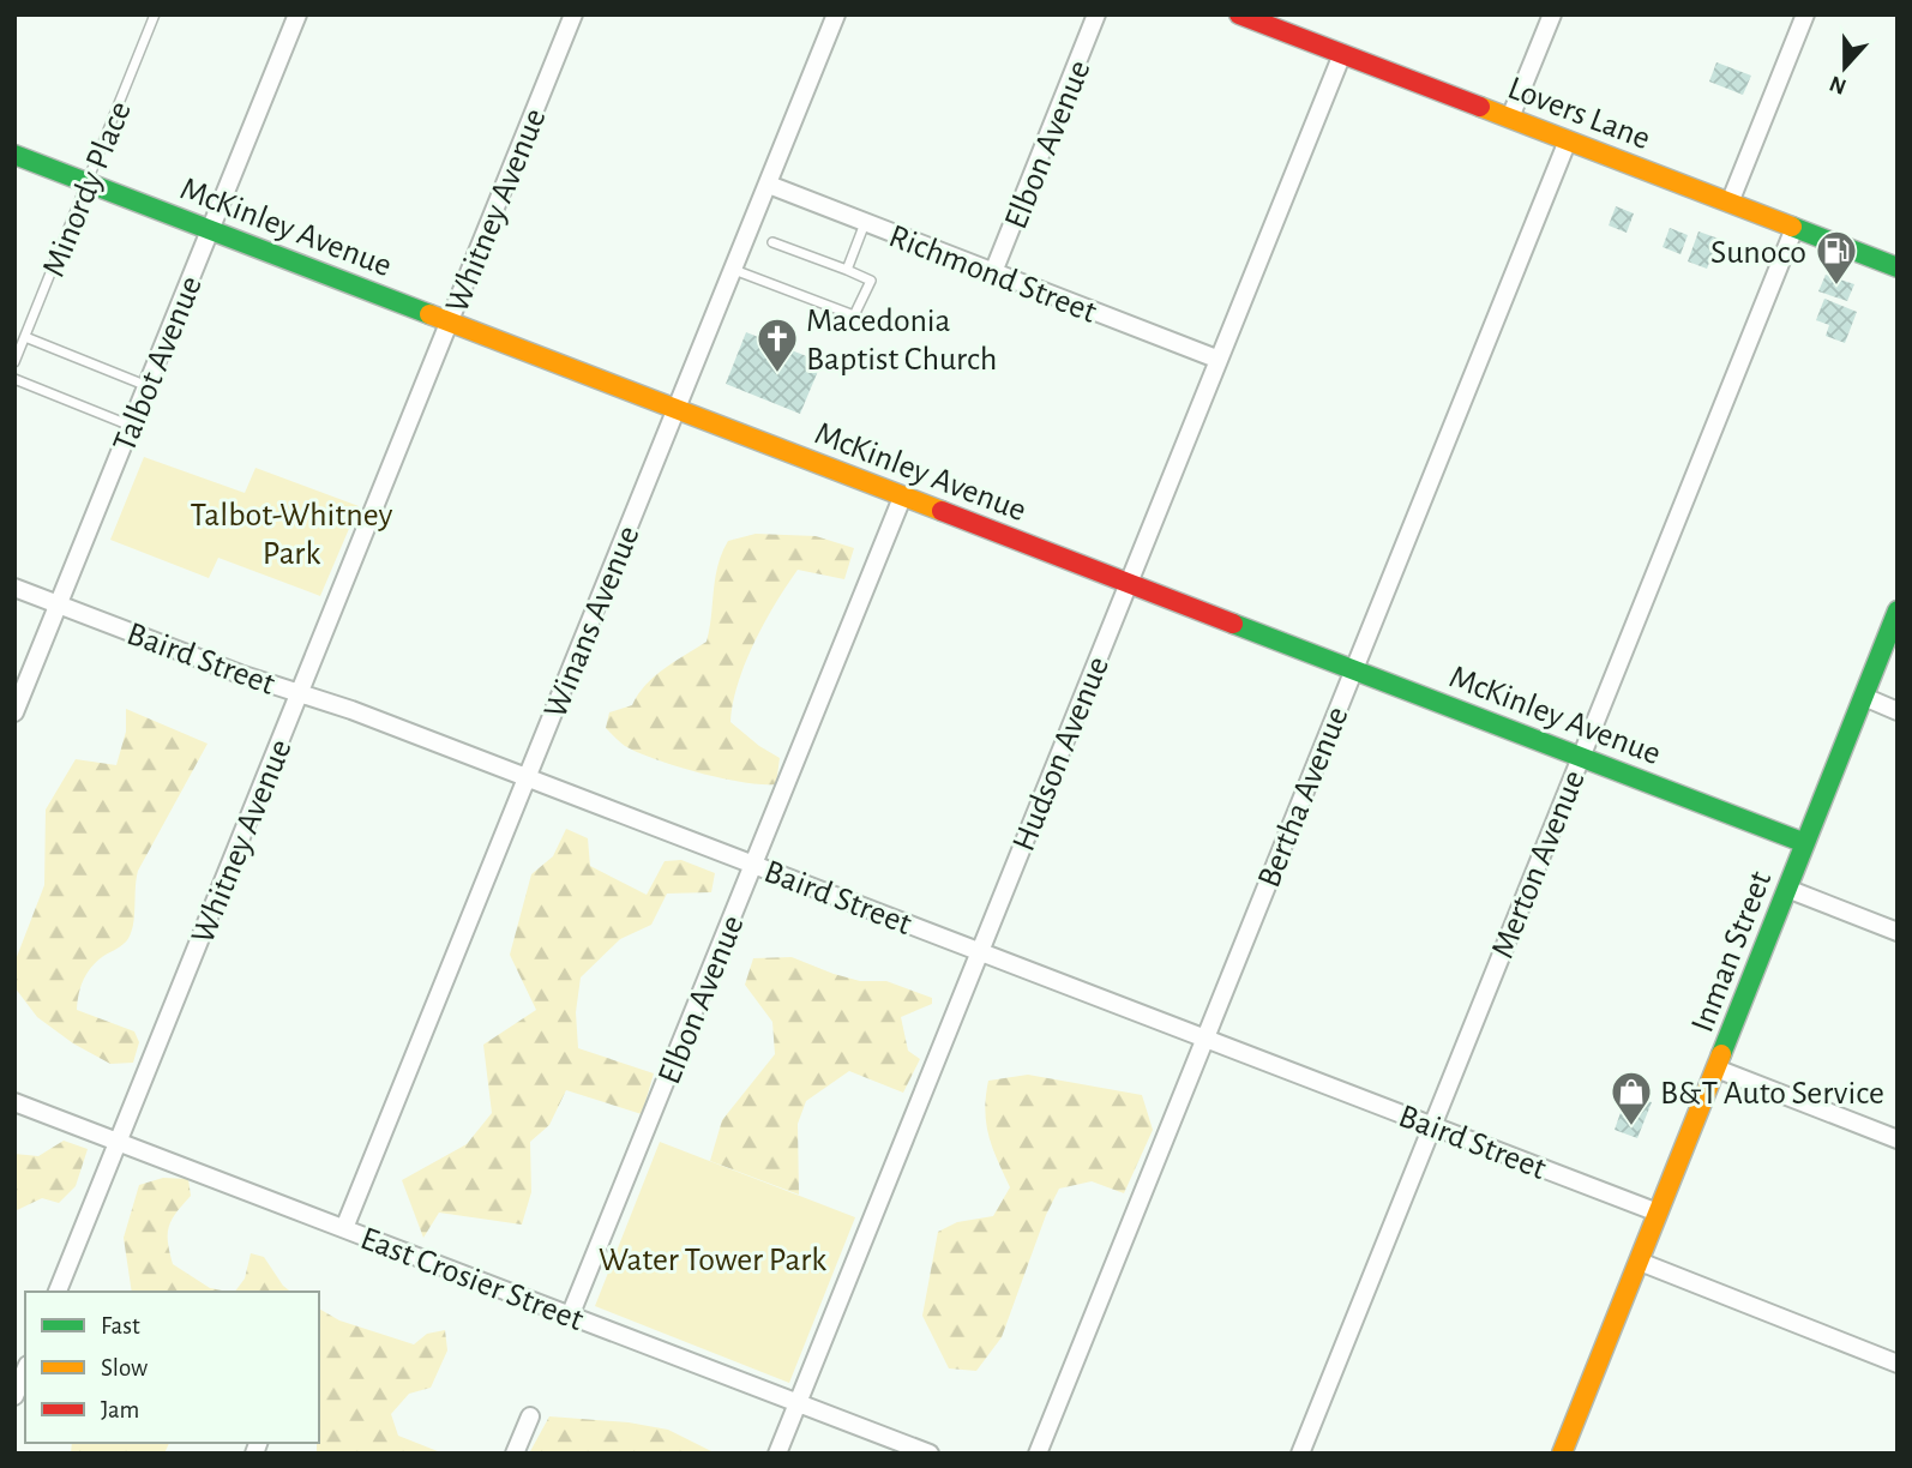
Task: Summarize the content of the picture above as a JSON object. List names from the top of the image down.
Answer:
{
  "streets": {
    "street": [
      "Lovers Lane",
      "Elbon Avenue",
      "Whitney Avenue",
      "McKinley Avenue",
      "Richmond Street",
      "Talbot Avenue",
      "Winans Avenue",
      "Baird Street",
      "Hudson Avenue",
      "Bertha Avenue",
      "Merton Avenue",
      "Inman Street",
      "East Crosier Street"
    ],
    "lane": ["Minordy Place"]
  },
  "crossings": [
    ["Lovers Lane", "Hudson Avenue"],
    ["Lovers Lane", "Bertha Avenue"],
    ["Lovers Lane", "Merton Avenue"],
    ["Elbon Avenue", "McKinley Avenue"],
    ["Elbon Avenue", "Richmond Street"],
    ["Elbon Avenue", "Baird Street"],
    ["Elbon Avenue", "East Crosier Street"],
    ["Minordy Place", "McKinley Avenue"],
    ["Whitney Avenue", "McKinley Avenue"],
    ["Whitney Avenue", "Baird Street"],
    ["Whitney Avenue", "East Crosier Street"],
    ["McKinley Avenue", "Talbot Avenue"],
    ["McKinley Avenue", "Winans Avenue"],
    ["McKinley Avenue", "Hudson Avenue"],
    ["McKinley Avenue", "Bertha Avenue"],
    ["McKinley Avenue", "Merton Avenue"],
    ["McKinley Avenue", "Inman Street"],
    ["Richmond Street", "Winans Avenue"],
    ["Richmond Street", "Hudson Avenue"],
    ["Talbot Avenue", "Baird Street"],
    ["Winans Avenue", "Baird Street"],
    ["Winans Avenue", "East Crosier Street"],
    ["Baird Street", "Hudson Avenue"],
    ["Baird Street", "Bertha Avenue"],
    ["Baird Street", "Merton Avenue"],
    ["Baird Street", "Inman Street"],
    ["Hudson Avenue", "East Crosier Street"]
  ],
  "parks": ["Talbot-Whitney Park", "Water Tower Park"],
  "places": {
    "fuel station": ["Sunoco"],
    "church": ["Macedonia Baptist Church"],
    "shop": ["B&T Auto Service"]
  },
  "legend": ["Fast", "Slow", "Jam"],
  "north": "bottom"
}
